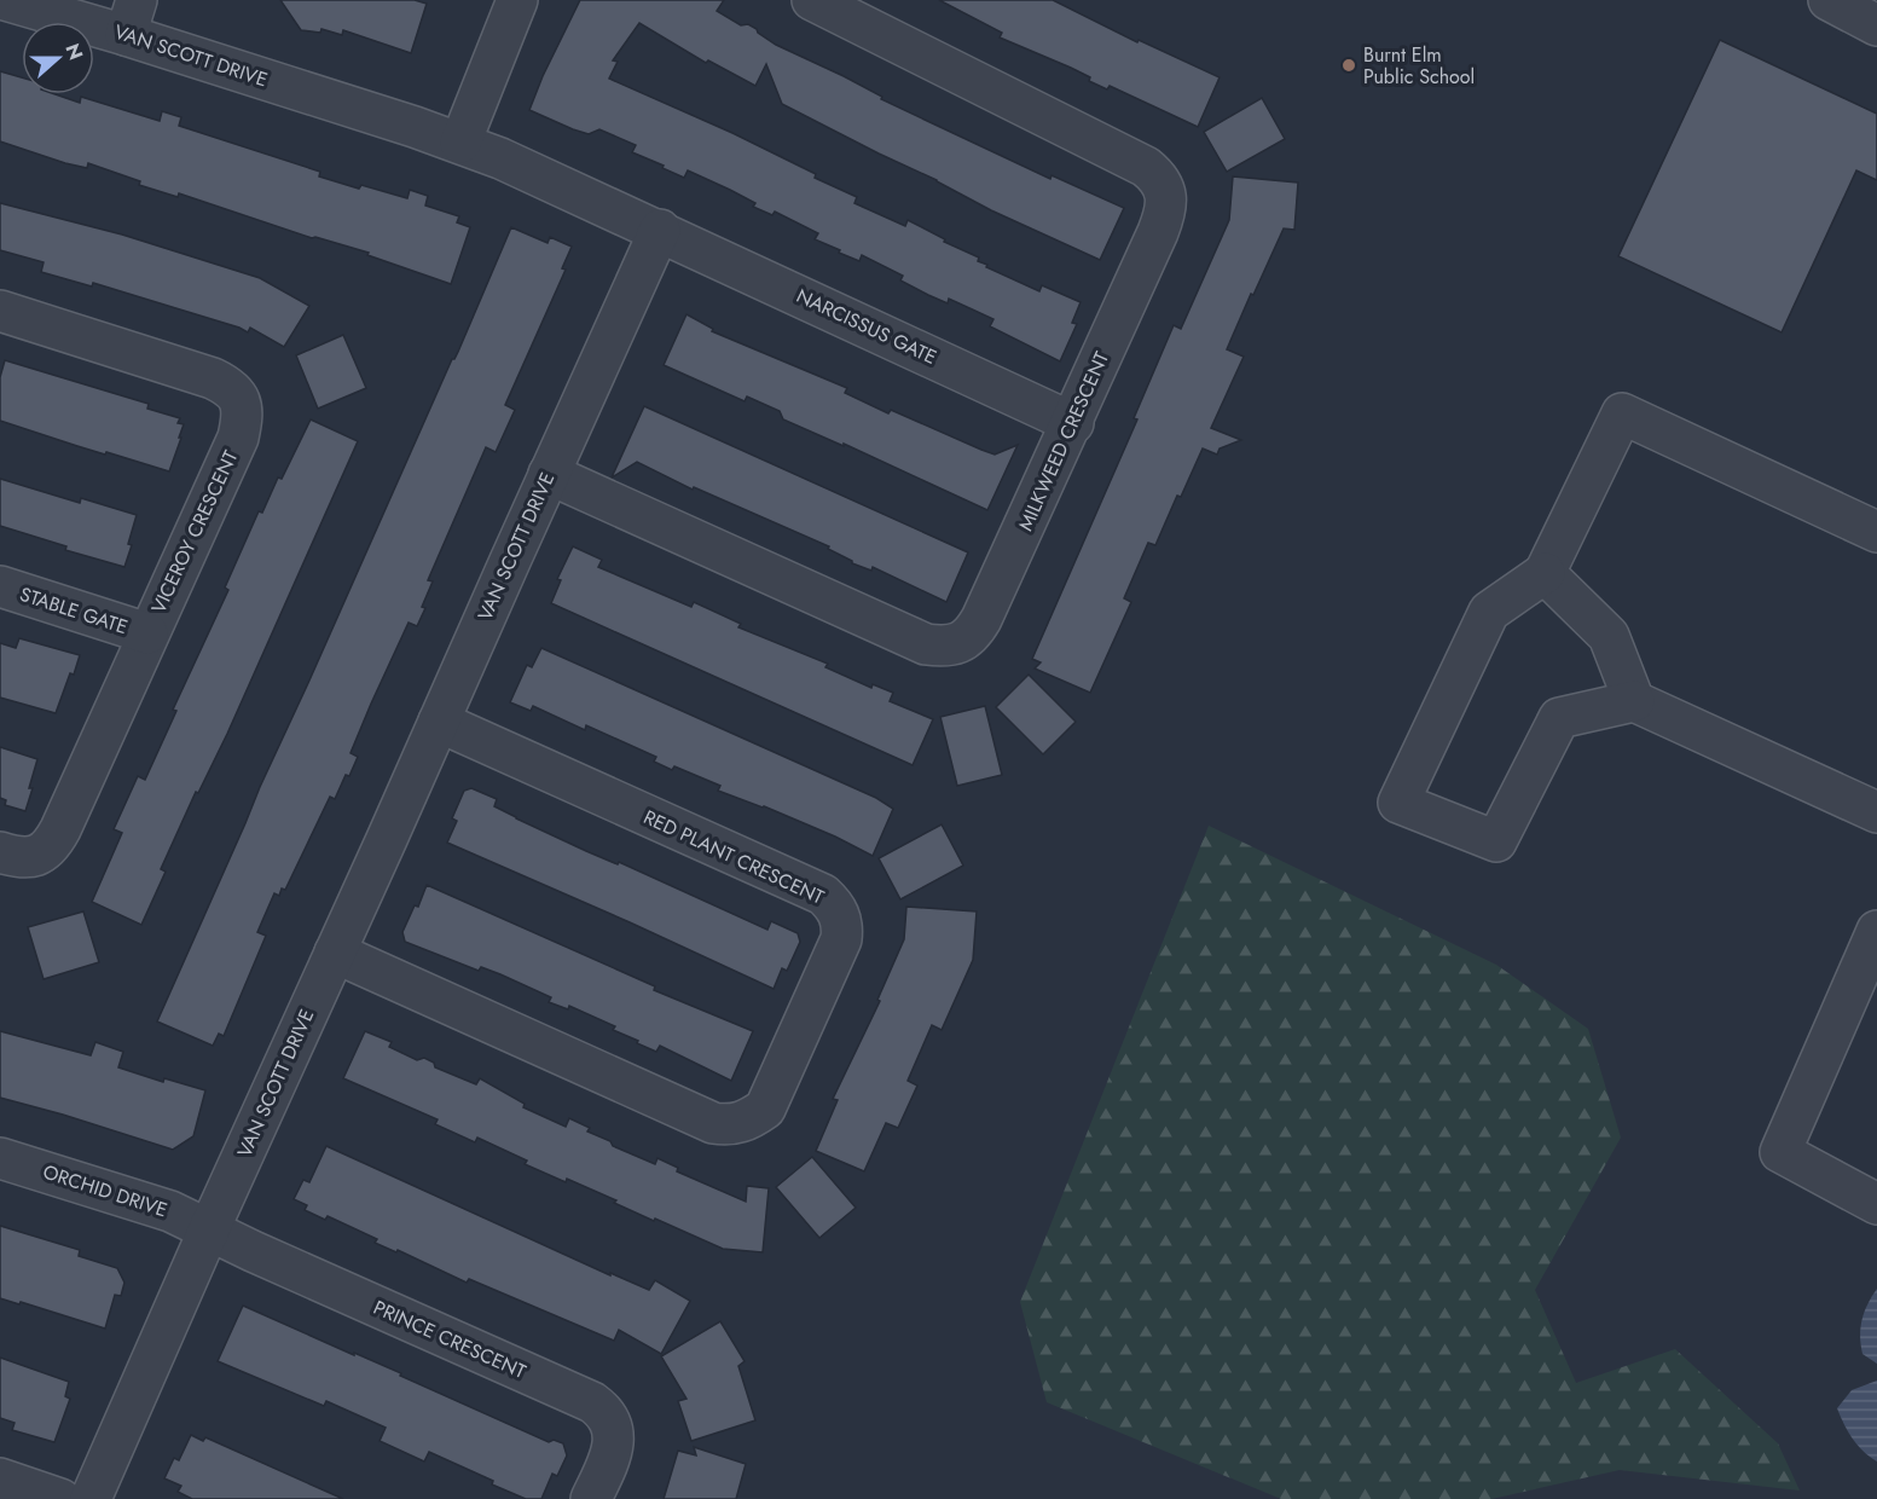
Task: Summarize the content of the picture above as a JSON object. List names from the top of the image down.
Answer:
{
  "streets": {
    "street": [
      "VAN SCOTT DRIVE",
      "NARCISSUS GATE",
      "MILKWEED CRESCENT",
      "VICEROY CRESCENT",
      "STABLE GATE",
      "RED PLANT CRESCENT",
      "ORCHID DRIVE",
      "PRINCE CRESCENT"
    ]
  },
  "crossings": [
    ["VAN SCOTT DRIVE", "NARCISSUS GATE"],
    ["VAN SCOTT DRIVE", "MILKWEED CRESCENT"],
    ["VAN SCOTT DRIVE", "RED PLANT CRESCENT"],
    ["VAN SCOTT DRIVE", "ORCHID DRIVE"],
    ["VAN SCOTT DRIVE", "PRINCE CRESCENT"],
    ["NARCISSUS GATE", "MILKWEED CRESCENT"],
    ["VICEROY CRESCENT", "STABLE GATE"],
    ["ORCHID DRIVE", "PRINCE CRESCENT"]
  ],
  "places": ["Burnt Elm Public School"],
  "north": "right"
}
